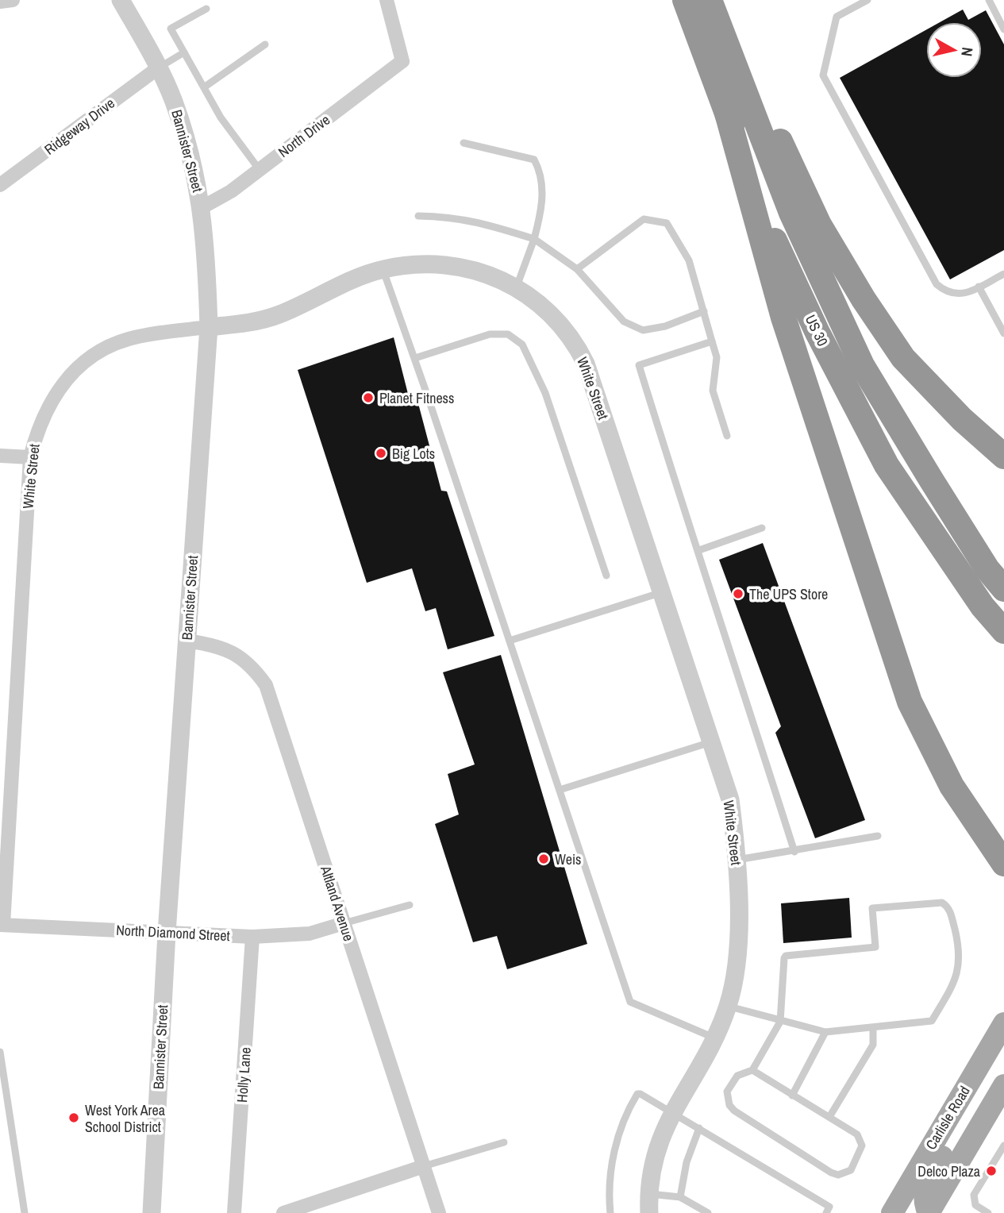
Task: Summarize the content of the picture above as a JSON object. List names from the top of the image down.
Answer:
{
  "streets": {
    "highway": ["US 30"],
    "main road": ["Carlisle Road"],
    "street": [
      "Ridgeway Drive",
      "North Drive",
      "Bannister Street",
      "White Street",
      "Altland Avenue",
      "North Diamond Street",
      "Holly Lane"
    ]
  },
  "crossings": [
    ["Ridgeway Drive", "Bannister Street"],
    ["North Drive", "Bannister Street"],
    ["Bannister Street", "White Street"],
    ["Bannister Street", "Altland Avenue"],
    ["Bannister Street", "North Diamond Street"],
    ["White Street", "North Diamond Street"],
    ["Altland Avenue", "North Diamond Street"],
    ["North Diamond Street", "Holly Lane"]
  ],
  "places": [
    "Planet Fitness",
    "Big Lots",
    "The UPS Store",
    "Weis",
    "West York Area School District",
    "Delco Plaza"
  ],
  "north": "right"
}
